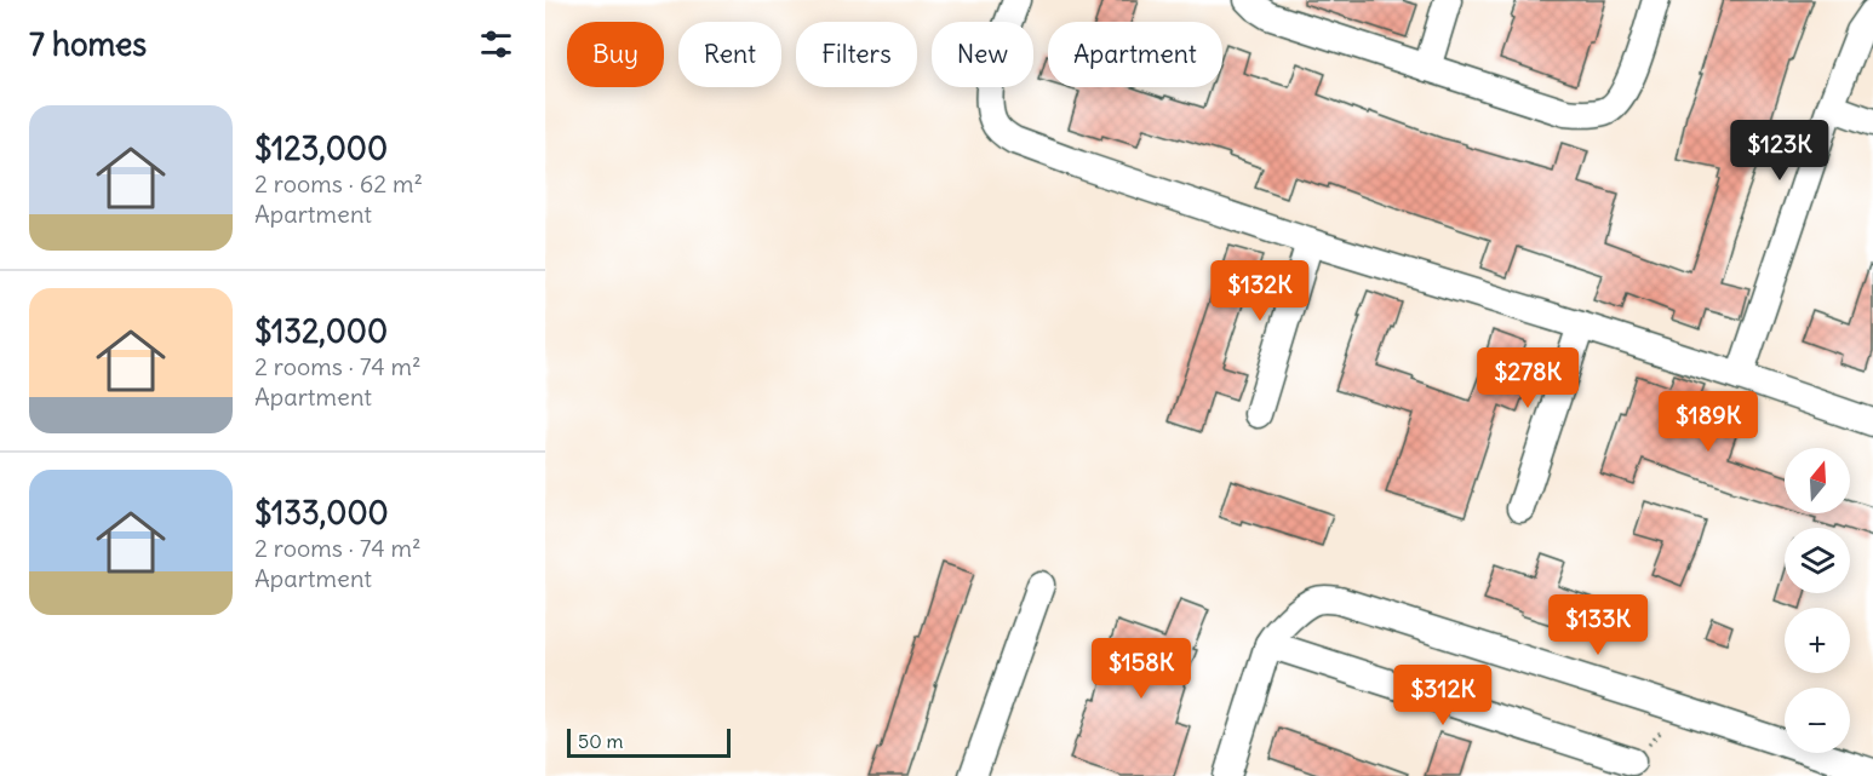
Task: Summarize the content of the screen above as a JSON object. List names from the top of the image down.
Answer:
{
  "scale_bar": "50 m",
  "north": "top",
  "page": {
    "heading": "7 homes",
    "chip": [
      "Buy",
      "Rent",
      "Filters",
      "New",
      "Apartment"
    ],
    "list": [
      {
        "name": "$123,000",
        "note": "2 rooms · 62 m² · Apartment"
      },
      {
        "name": "$132,000",
        "note": "2 rooms · 74 m² · Apartment"
      },
      {
        "name": "$133,000",
        "note": "2 rooms · 74 m² · Apartment"
      }
    ],
    "price": [
      "$123K",
      "$132K",
      "$278K",
      "$189K",
      "$133K",
      "$158K",
      "$312K"
    ],
    "map_buttons": ["+", "−"],
    "scale": "50 m"
  }
}
